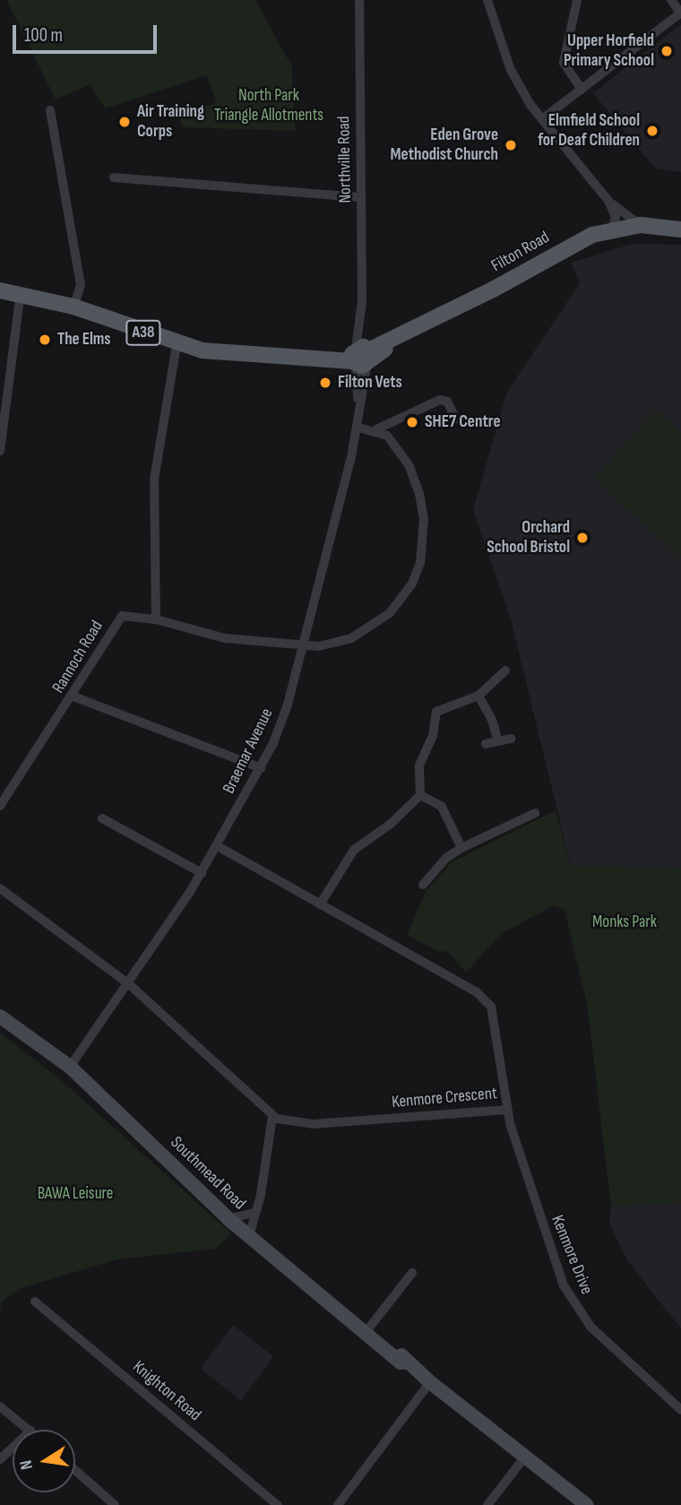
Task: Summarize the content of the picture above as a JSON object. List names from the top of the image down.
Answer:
{
  "streets": {
    "main road": ["Filton Road", "A38", "Southmead Road"],
    "street": [
      "Northville Road",
      "Rannoch Road",
      "Braemar Avenue",
      "Kenmore Crescent",
      "Kenmore Drive",
      "Knighton Road"
    ]
  },
  "crossings": [
    ["Northville Road", "Filton Road"],
    ["Northville Road", "A38"],
    ["Northville Road", "Braemar Avenue"],
    ["Filton Road", "A38"],
    ["Filton Road", "Braemar Avenue"],
    ["A38", "Braemar Avenue"],
    ["Rannoch Road", "Braemar Avenue"],
    ["Braemar Avenue", "Kenmore Crescent"],
    ["Braemar Avenue", "Southmead Road"],
    ["Kenmore Crescent", "Kenmore Drive"]
  ],
  "parks": ["North Park Triangle Allotments", "Monks Park", "BAWA Leisure"],
  "places": [
    "Upper Horfield Primary School",
    "Air Training Corps",
    "Elmfield School for Deaf Children",
    "Eden Grove Methodist Church",
    "The Elms",
    "Filton Vets",
    "SHE7 Centre",
    "Orchard School Bristol"
  ],
  "scale_bar": "100 m",
  "north": "left"
}
